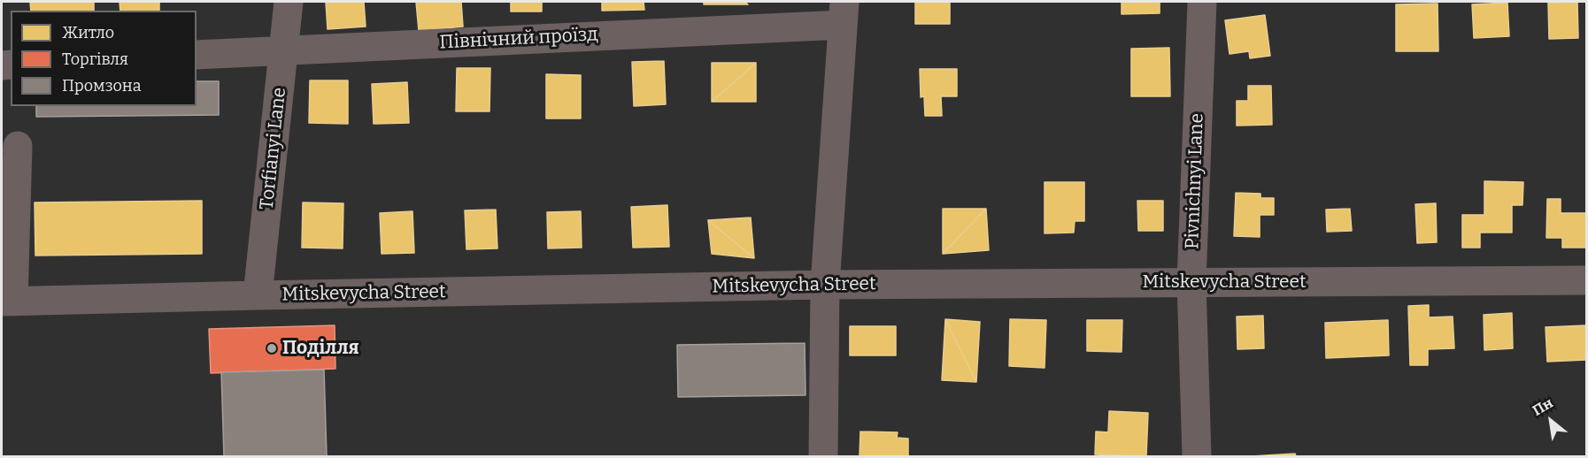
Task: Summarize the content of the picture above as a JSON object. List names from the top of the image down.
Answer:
{
  "streets": {
    "street": [
      "Північний проїзд",
      "Torfianyi Lane",
      "Pivnichnyi Lane",
      "Mitskevycha Street"
    ]
  },
  "crossings": [
    ["Північний проїзд", "Torfianyi Lane"],
    ["Torfianyi Lane", "Mitskevycha Street"],
    ["Pivnichnyi Lane", "Mitskevycha Street"]
  ],
  "places": ["Поділля"],
  "legend": ["Житло", "Торгівля", "Промзона"],
  "north": "top left"
}
